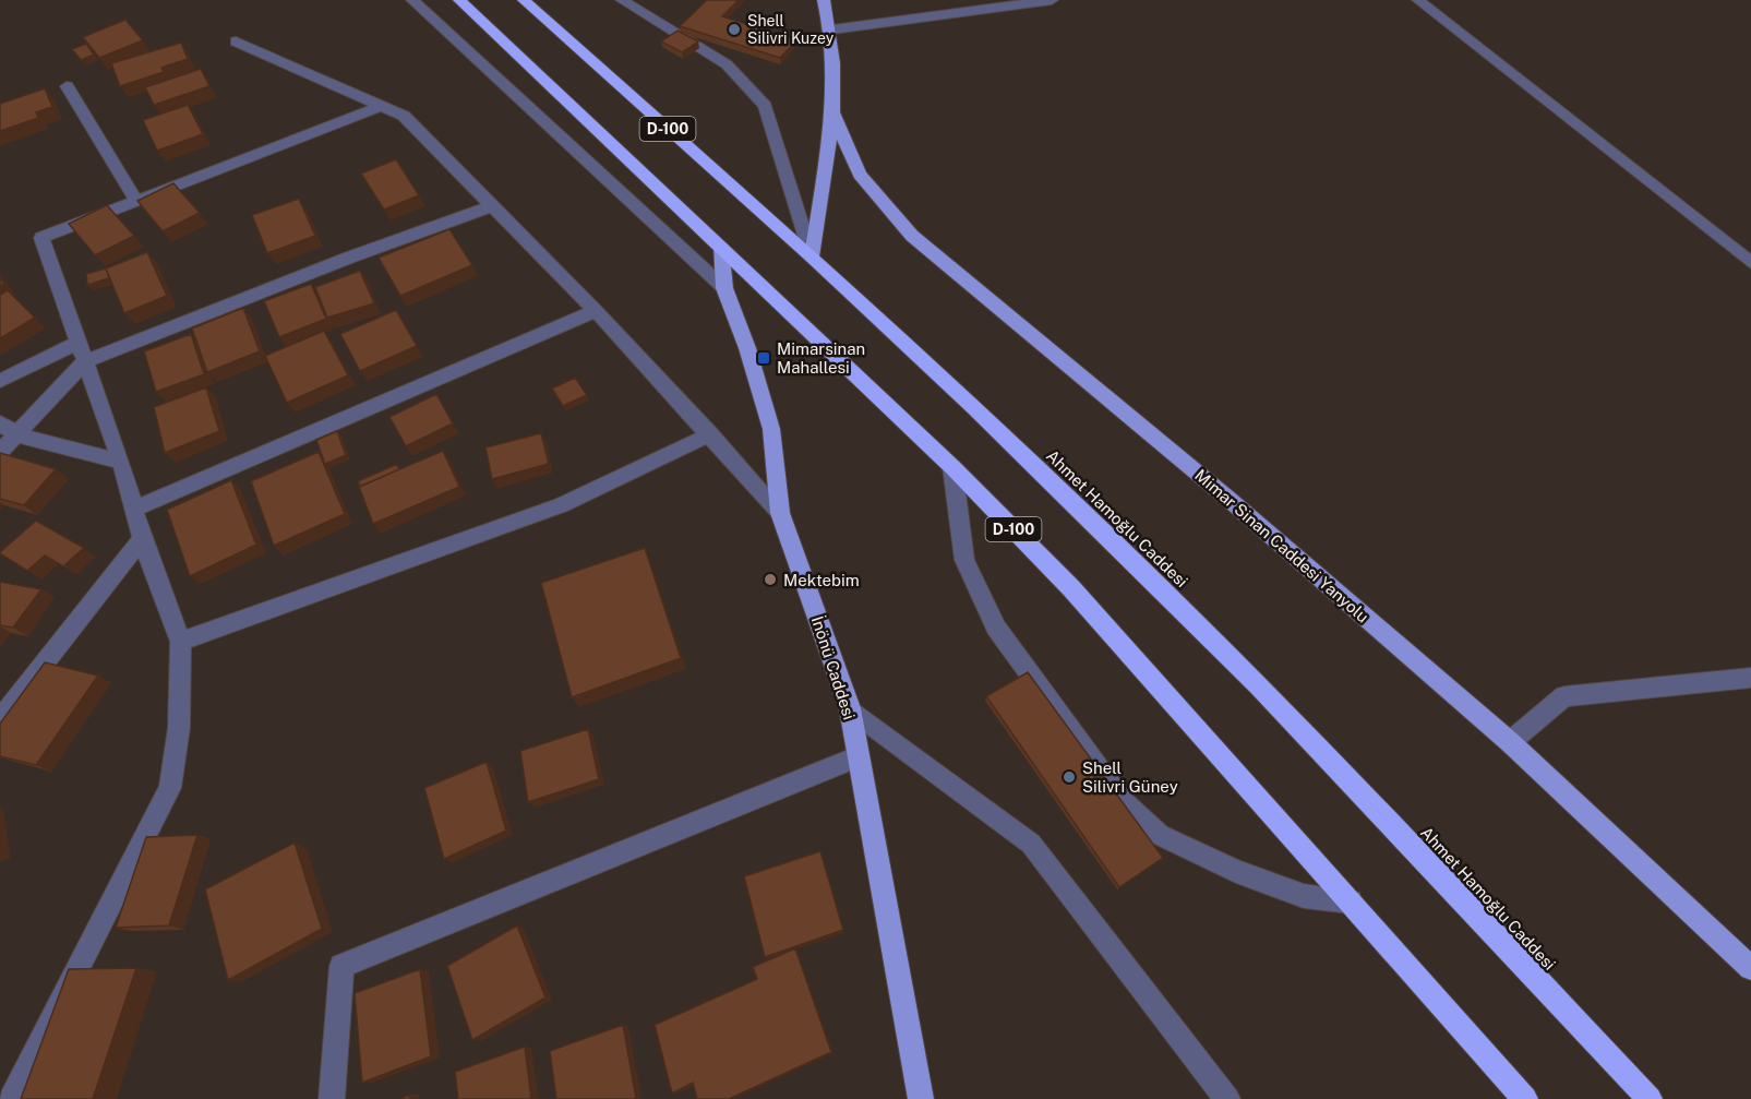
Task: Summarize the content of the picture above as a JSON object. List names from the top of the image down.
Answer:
{
  "streets": {
    "highway": ["D-100", "Ahmet Hamoğlu Caddesi"],
    "main road": ["Mimar Sinan Caddesi Yanyolu", "İnönü Caddesi"]
  },
  "crossings": [
    ["D-100", "İnönü Caddesi"]
  ],
  "places": {
    "other": ["Shell Silivri Kuzey", "Mektebim", "Shell Silivri Güney"],
    "transit": ["Mimarsinan Mahallesi"]
  }
}
